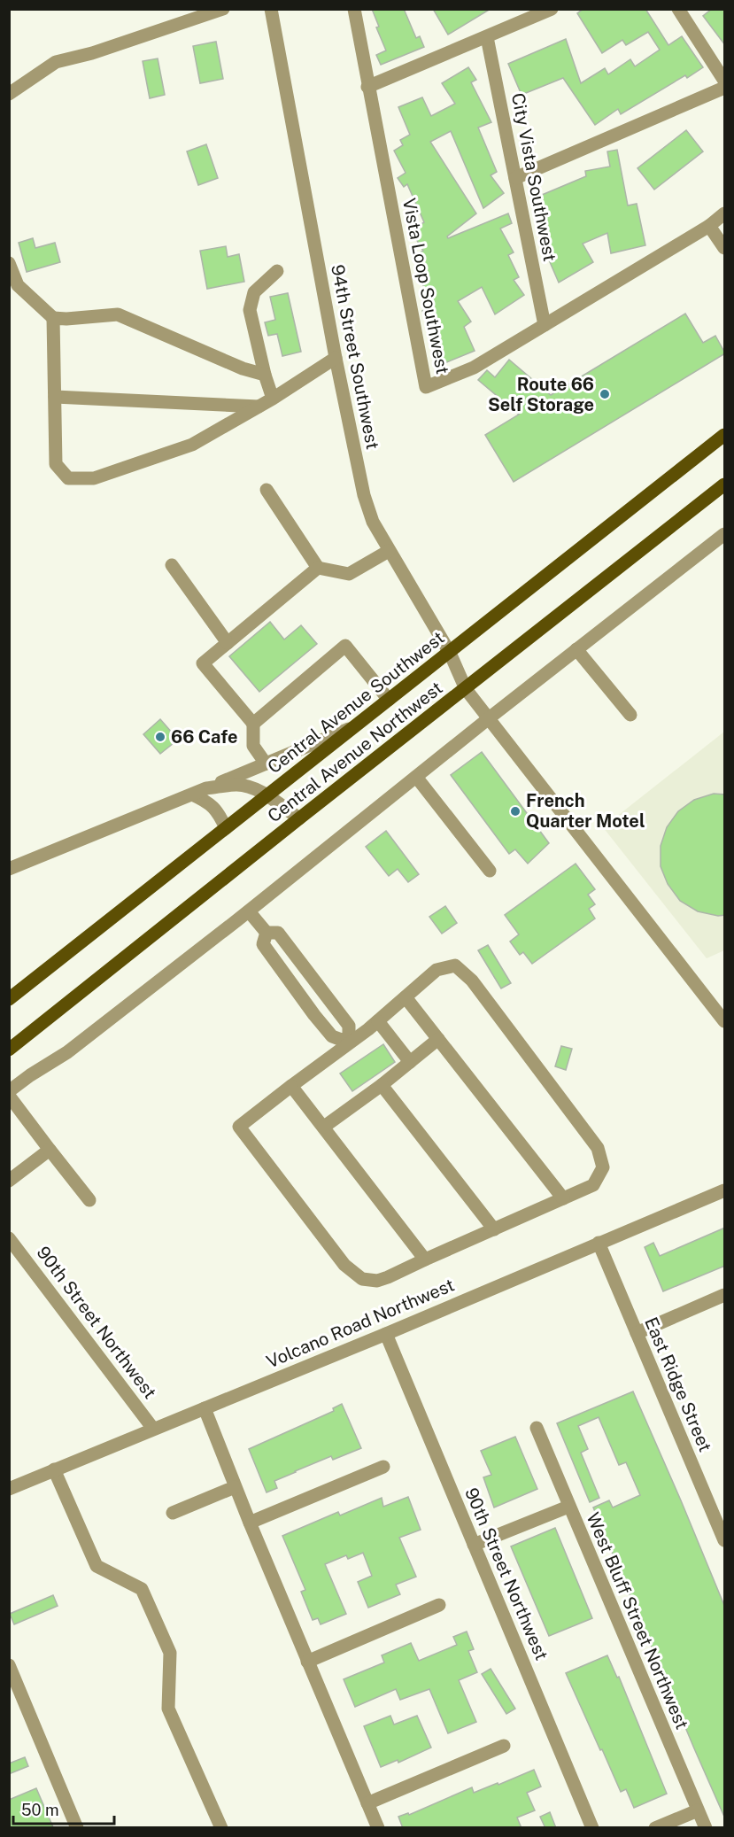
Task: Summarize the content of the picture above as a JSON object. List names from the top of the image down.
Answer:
{
  "streets": {
    "main road": ["Central Avenue Southwest", "Central Avenue Northwest"],
    "street": [
      "City Vista Southwest",
      "Vista Loop Southwest",
      "94th Street Southwest",
      "90th Street Northwest",
      "Volcano Road Northwest",
      "East Ridge Street",
      "West Bluff Street Northwest"
    ]
  },
  "crossings": [
    ["City Vista Southwest", "Vista Loop Southwest"],
    ["94th Street Southwest", "Central Avenue Southwest"],
    ["94th Street Southwest", "Central Avenue Northwest"],
    ["90th Street Northwest", "Volcano Road Northwest"],
    ["Volcano Road Northwest", "East Ridge Street"]
  ],
  "places": ["Route 66 Self Storage", "66 Cafe", "French Quarter Motel"],
  "scale_bar": "50 m"
}
